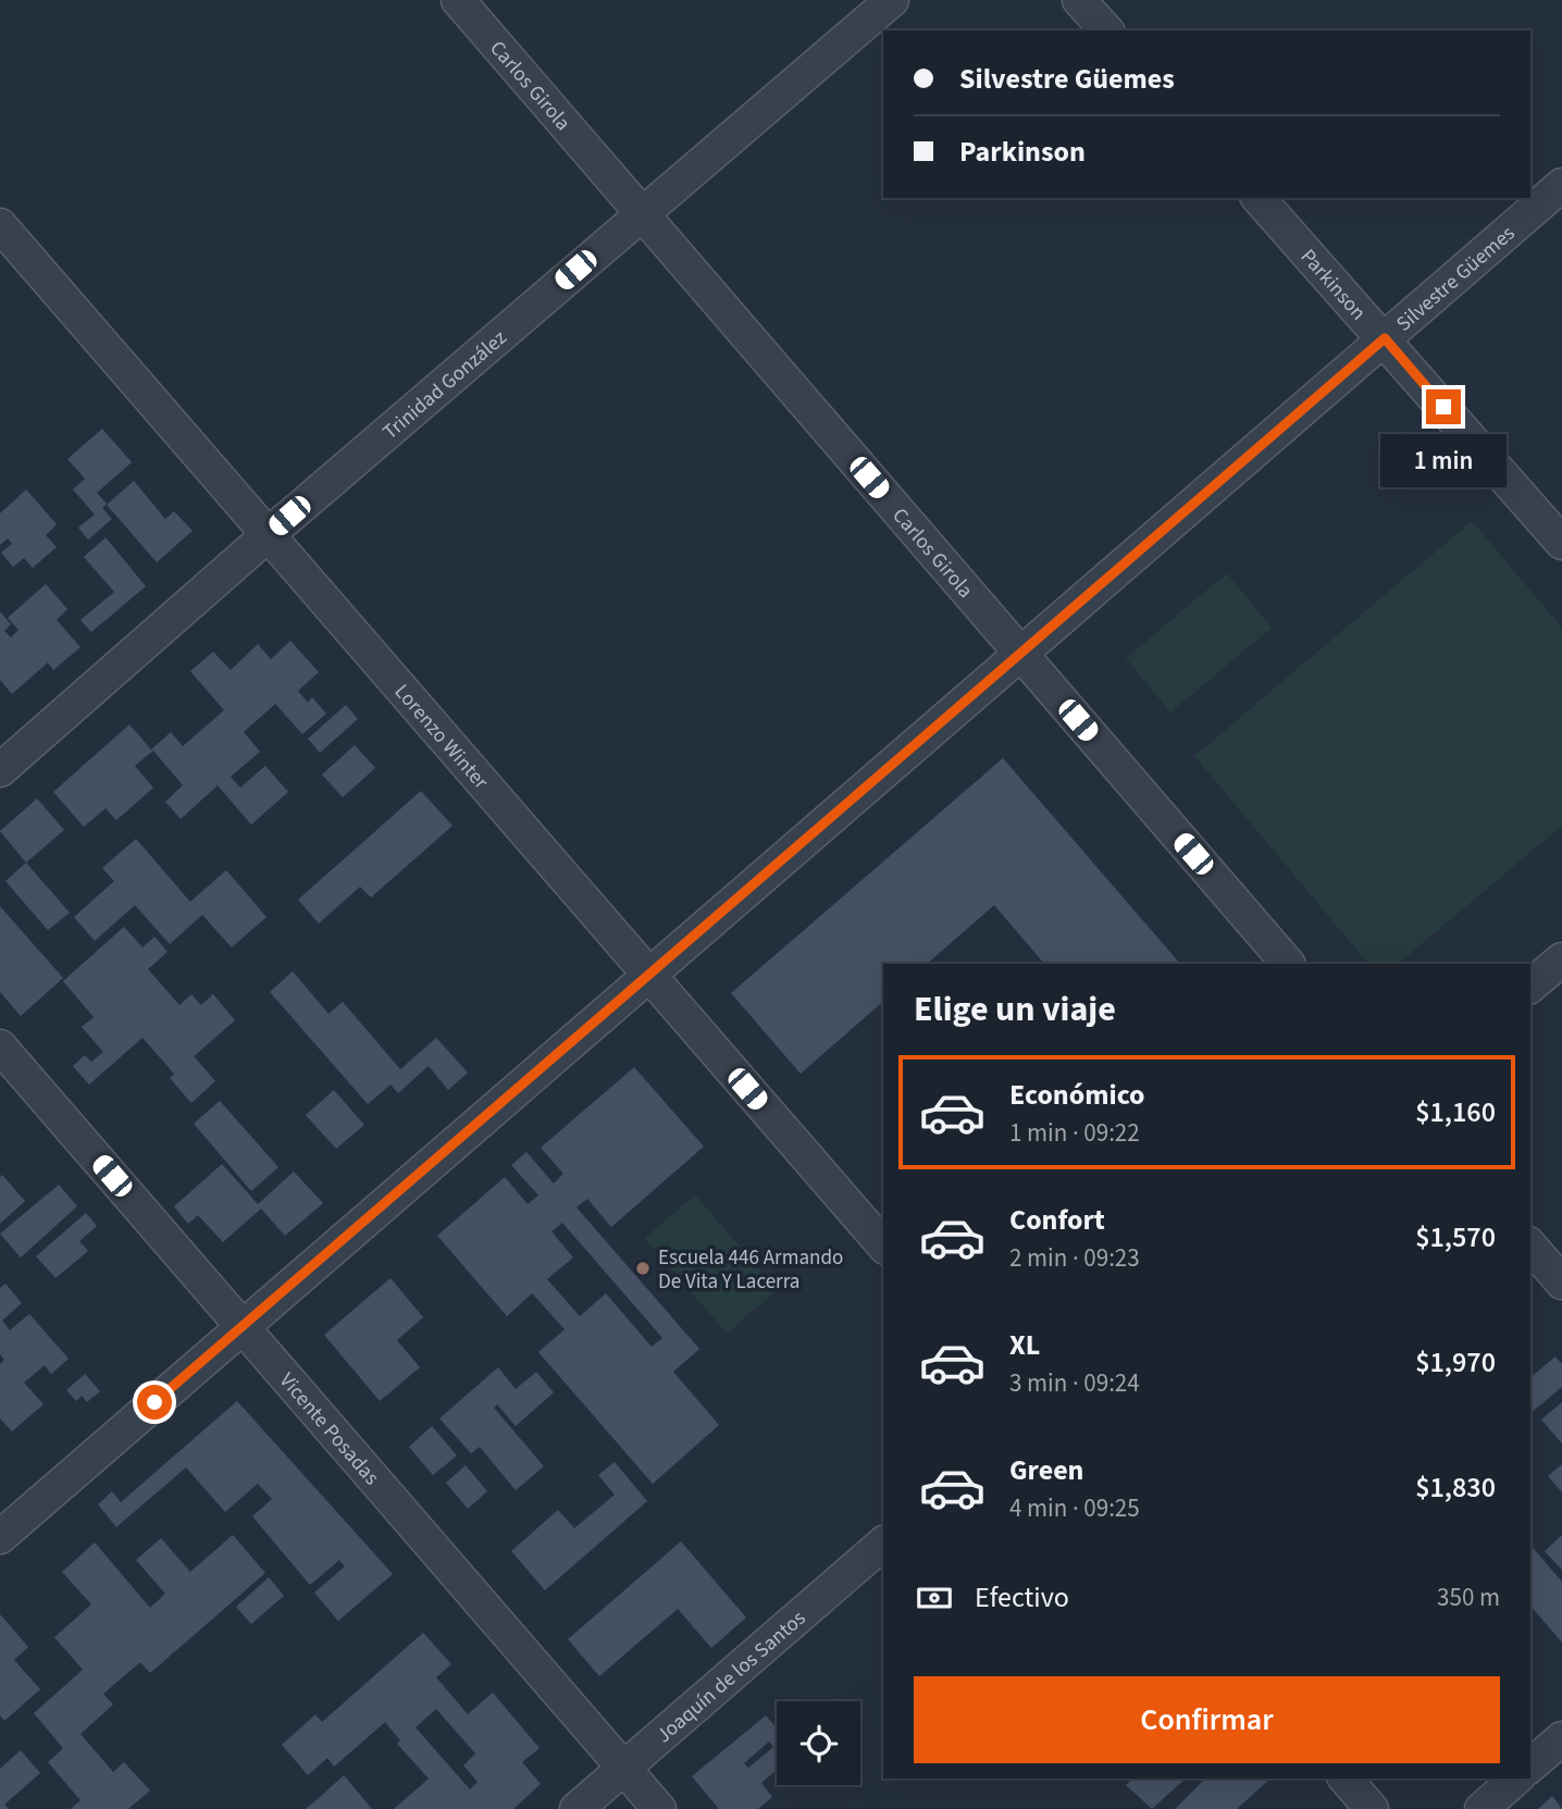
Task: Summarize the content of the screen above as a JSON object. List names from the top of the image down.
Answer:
{
  "streets": {
    "street": [
      "Carlos Girola",
      "Silvestre Güemes",
      "Parkinson",
      "Trinidad González",
      "Lorenzo Winter",
      "Vicente Posadas",
      "Joaquín de los Santos"
    ]
  },
  "crossings": [
    ["Carlos Girola", "Silvestre Güemes"],
    ["Carlos Girola", "Trinidad González"],
    ["Silvestre Güemes", "Parkinson"],
    ["Silvestre Güemes", "Lorenzo Winter"],
    ["Silvestre Güemes", "Vicente Posadas"],
    ["Trinidad González", "Lorenzo Winter"],
    ["Vicente Posadas", "Joaquín de los Santos"]
  ],
  "places": ["Escuela 446 Armando De Vita Y Lacerra"],
  "page": {
    "banner": ["Silvestre Güemes", "Parkinson"],
    "bubble": "1 min",
    "heading": "Elige un viaje",
    "list": [
      {
        "name": "Económico",
        "note": "1 min · 09:22",
        "value": "$1,160"
      },
      {
        "name": "Confort",
        "note": "2 min · 09:23",
        "value": "$1,570"
      },
      {
        "name": "XL",
        "note": "3 min · 09:24",
        "value": "$1,970"
      },
      {
        "name": "Green",
        "note": "4 min · 09:25",
        "value": "$1,830"
      }
    ],
    "pay": ["Efectivo", "350 m"],
    "buttons": "Confirmar"
  }
}
